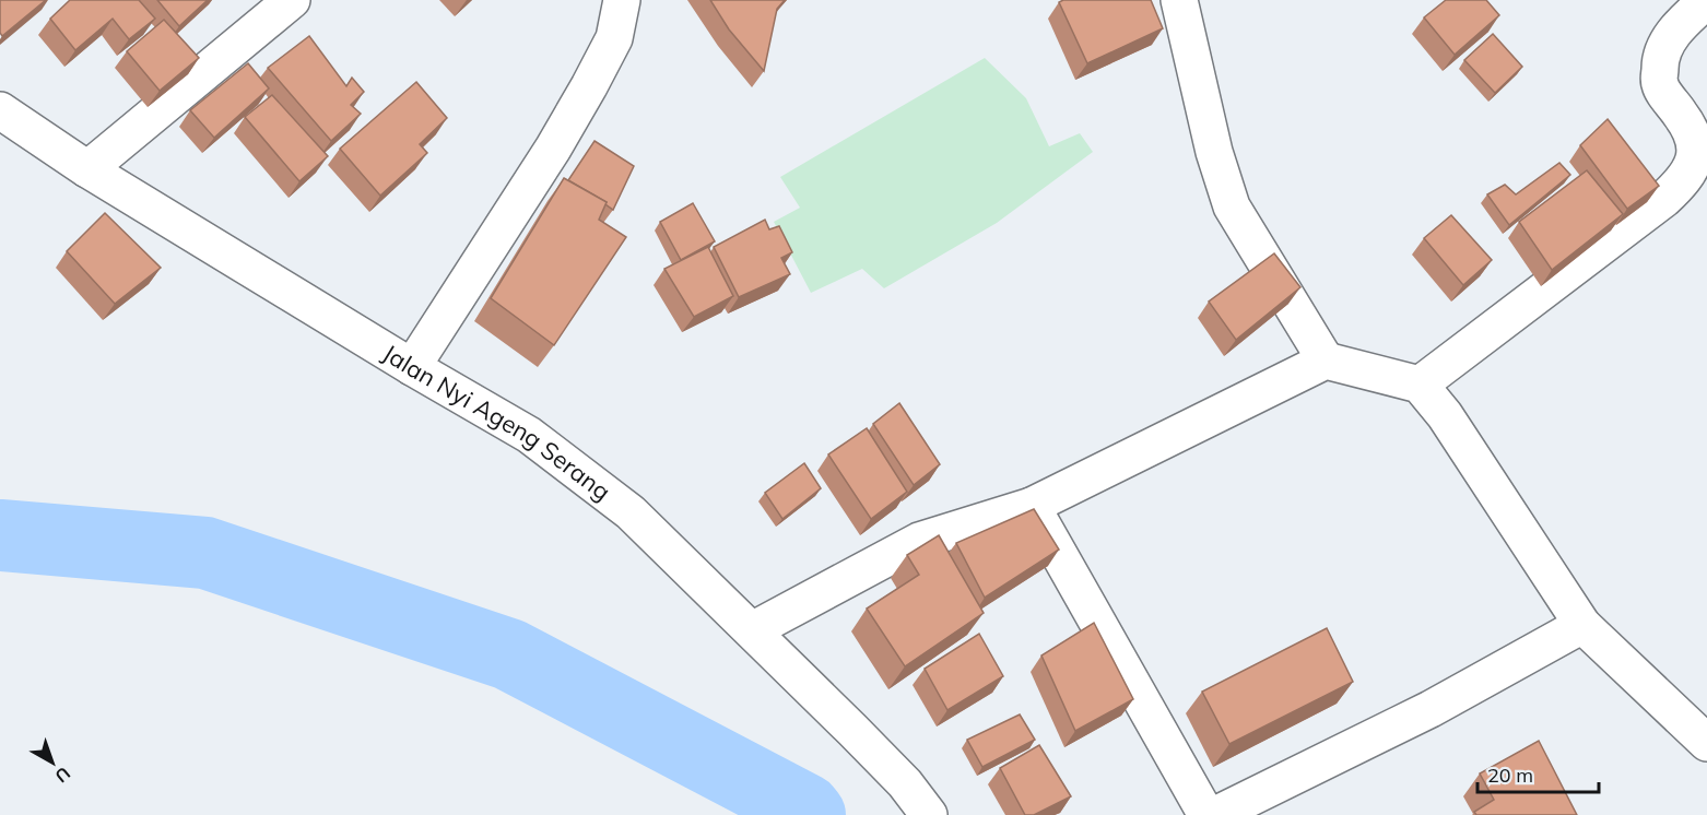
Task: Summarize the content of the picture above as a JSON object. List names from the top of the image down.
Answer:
{
  "streets": {
    "street": ["Jalan Nyi Ageng Serang"]
  },
  "scale_bar": "20 m",
  "north": "bottom right"
}
